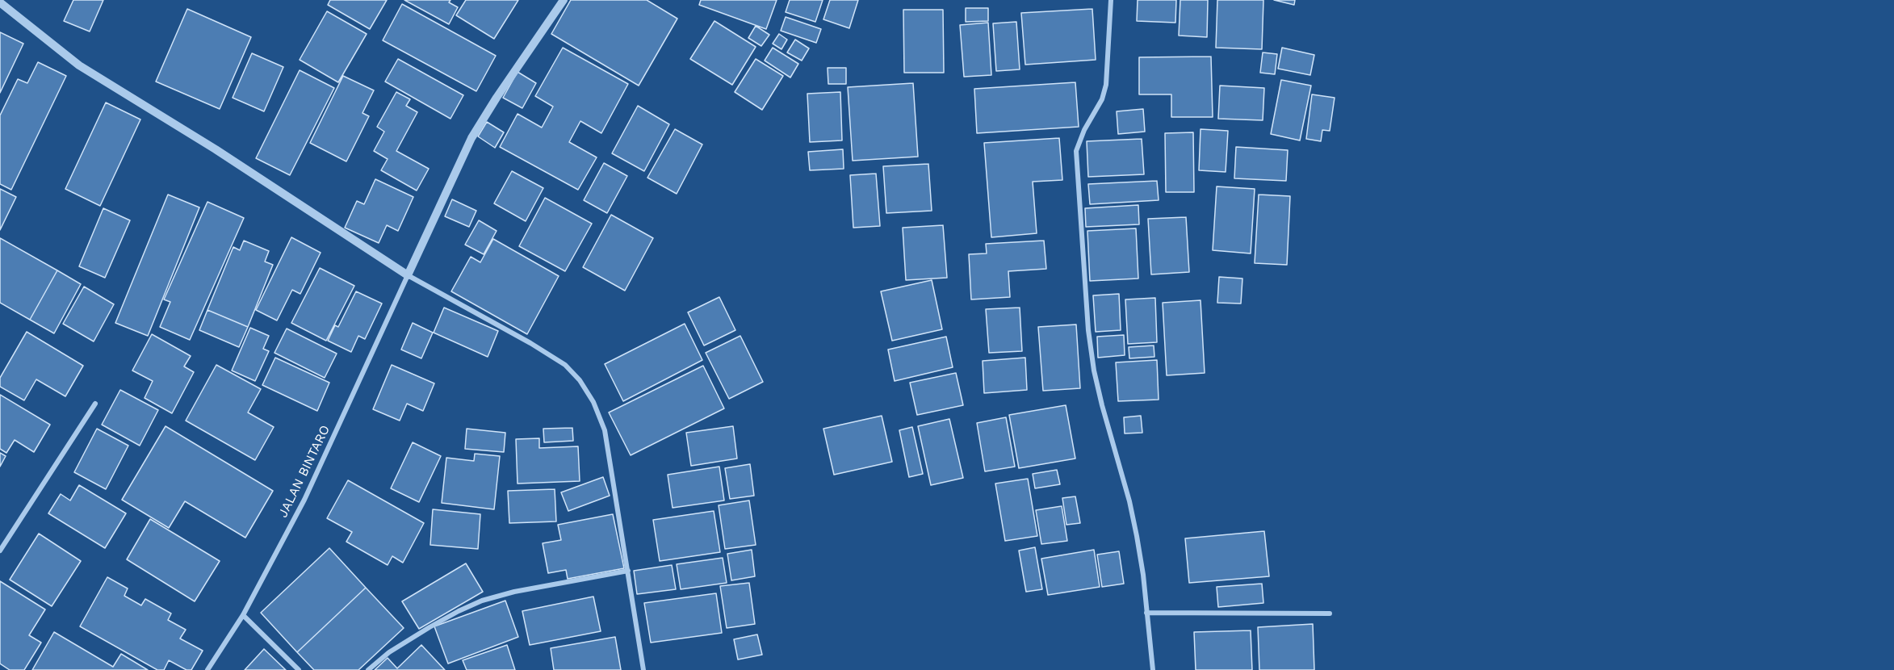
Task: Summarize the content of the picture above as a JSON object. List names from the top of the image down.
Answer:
{
  "streets": {
    "street": ["JALAN BINTARO"]
  }
}
